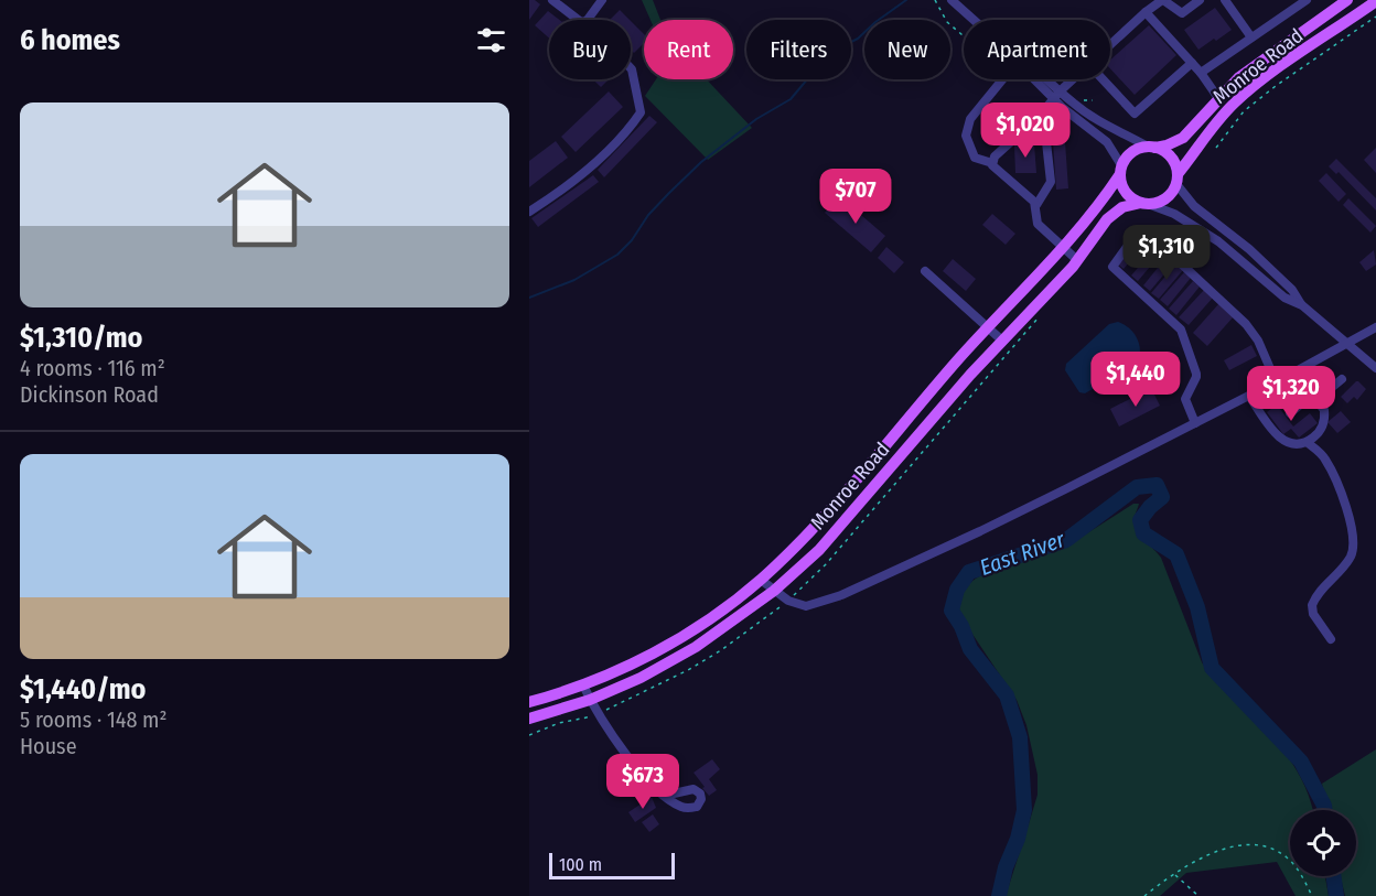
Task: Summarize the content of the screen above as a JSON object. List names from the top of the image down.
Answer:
{
  "streets": {
    "main road": ["Monroe Road"]
  },
  "water": ["East River"],
  "scale_bar": "100 m",
  "page": {
    "heading": "6 homes",
    "chip": [
      "Buy",
      "Rent",
      "Filters",
      "New",
      "Apartment"
    ],
    "list": [
      {
        "name": "$1,310/mo",
        "note": "4 rooms · 116 m² · Dickinson Road"
      },
      {
        "name": "$1,440/mo",
        "note": "5 rooms · 148 m² · House"
      }
    ],
    "price": [
      "$1,020",
      "$707",
      "$1,310",
      "$1,440",
      "$1,320",
      "$673"
    ],
    "scale": "100 m"
  }
}
